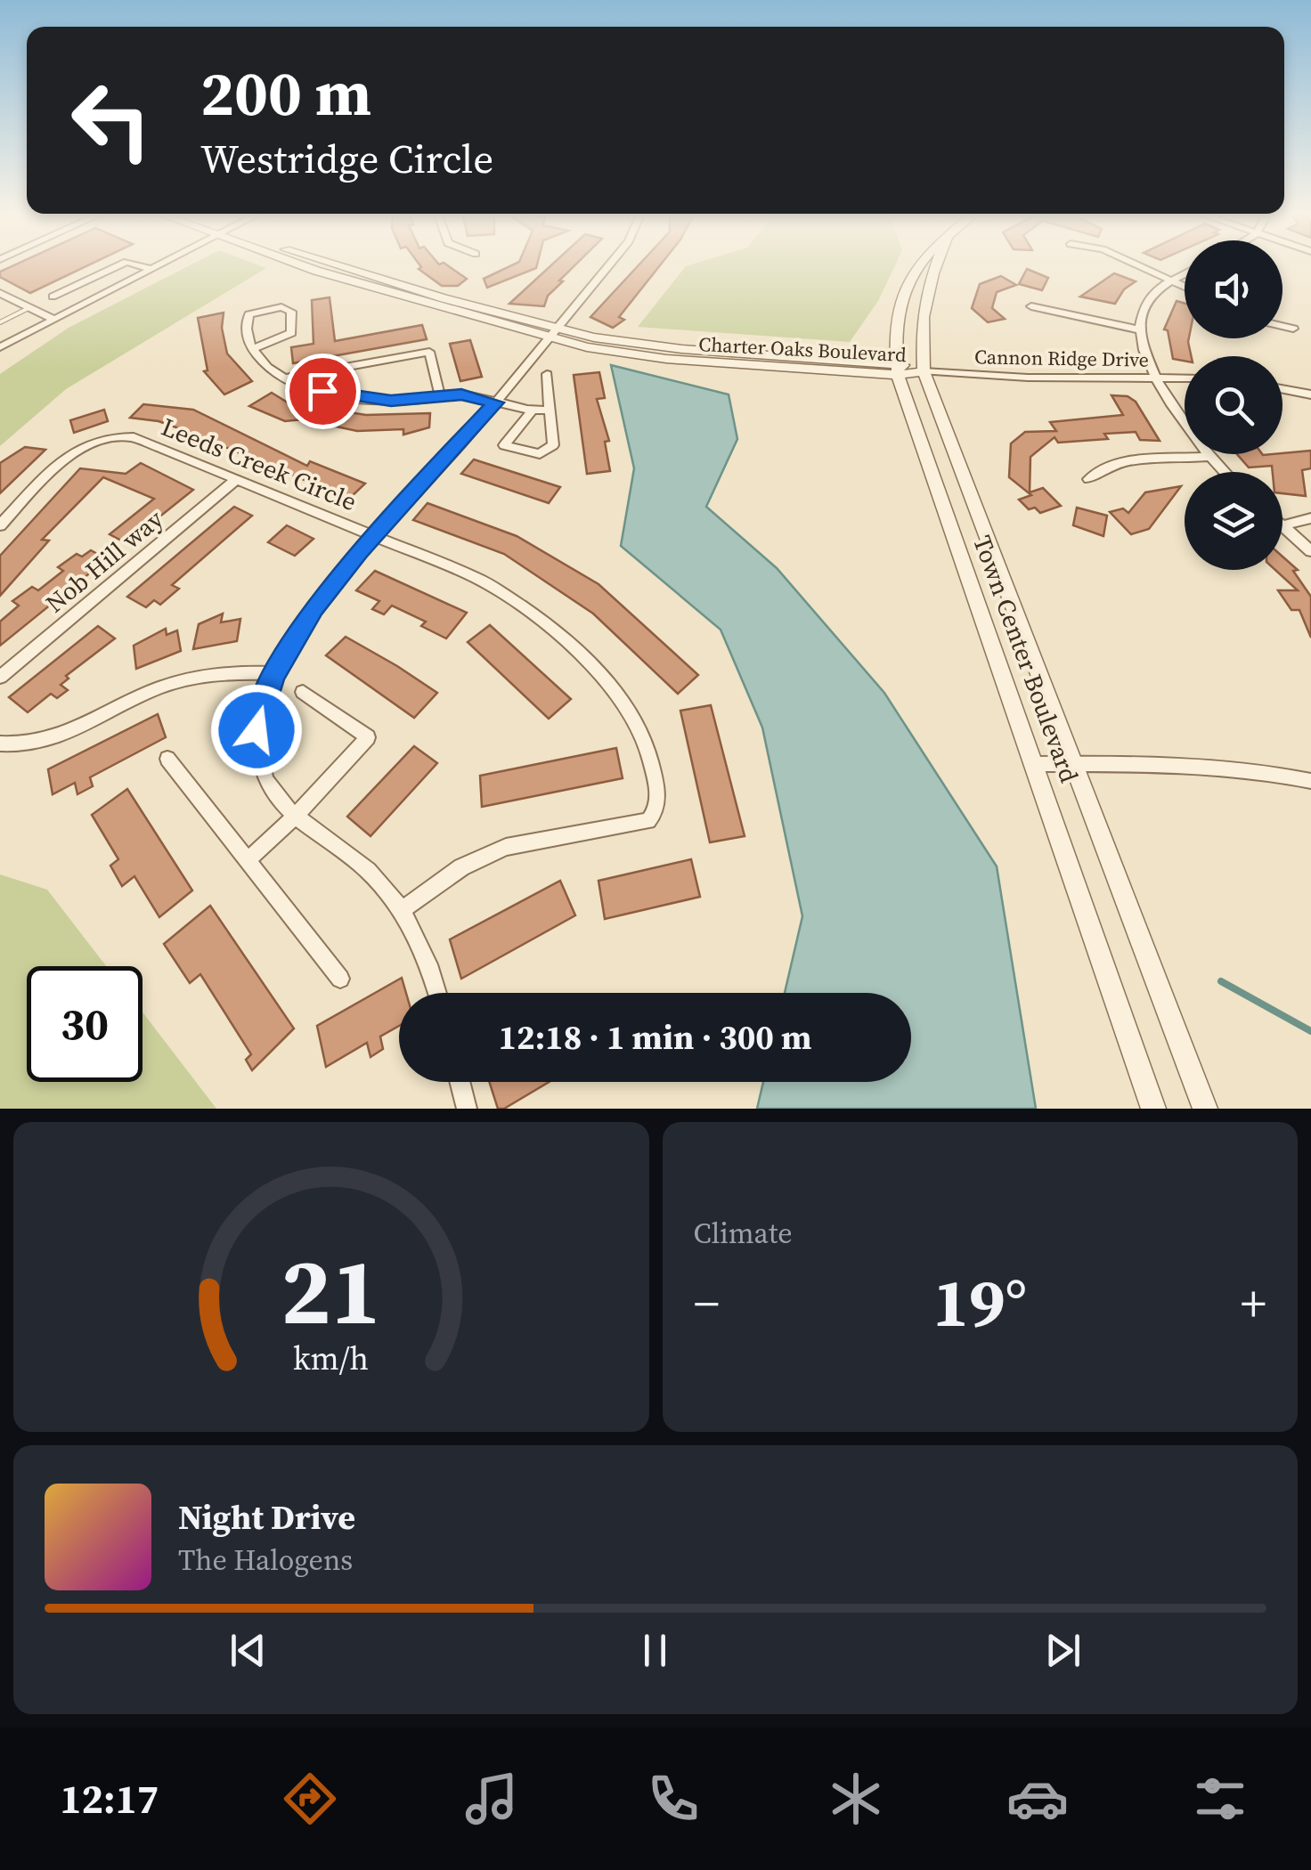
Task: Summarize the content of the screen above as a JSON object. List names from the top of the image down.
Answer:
{
  "streets": {
    "street": [
      "Charter Oaks Boulevard",
      "Cannon Ridge Drive",
      "Leeds Creek Circle",
      "Nob Hill way",
      "Town Center Boulevard"
    ]
  },
  "crossings": [
    ["Charter Oaks Boulevard", "Cannon Ridge Drive"],
    ["Charter Oaks Boulevard", "Town Center Boulevard"],
    ["Cannon Ridge Drive", "Town Center Boulevard"],
    ["Leeds Creek Circle", "Nob Hill way"]
  ],
  "page": {
    "turn": ["200 m", "Westridge Circle"],
    "limit": "30",
    "trip": "12:18 · 1 min · 300 m",
    "tile": "Climate",
    "heat": ["−", "19°", "+"],
    "song": ["Night Drive", "The Halogens"],
    "tabs": "12:17",
    "gauge": ["21", "km/h"]
  }
}
